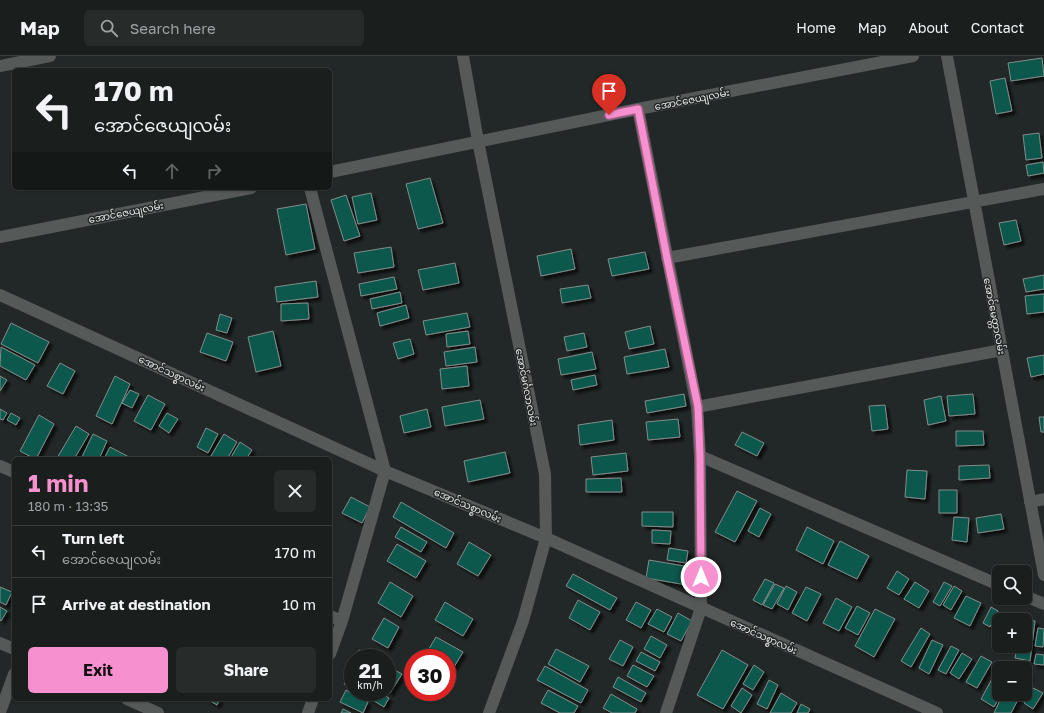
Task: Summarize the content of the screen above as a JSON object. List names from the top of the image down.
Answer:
{
  "streets": {
    "street": [
      "အောင်ဇေယျလမ်း",
      "အောင်မေတ္တာလမ်း",
      "အောင်သစ္စာလမ်း",
      "အောင်မင်္ဂလာလမ်း"
    ]
  },
  "crossings": [
    ["အောင်ဇေယျလမ်း", "အောင်မင်္ဂလာလမ်း"],
    ["အောင်သစ္စာလမ်း", "အောင်မင်္ဂလာလမ်း"]
  ],
  "page": {
    "header": "Map",
    "search": "Search here",
    "nav": [
      "Home",
      "Map",
      "About",
      "Contact"
    ],
    "turn": ["170 m", "အောင်ဇေယျလမ်း"],
    "heading": ["1 min", "180 m · 13:35"],
    "list": [
      {
        "name": "Turn left",
        "note": "အောင်ဇေယျလမ်း",
        "value": "170 m"
      },
      {
        "name": "Arrive at destination",
        "value": "10 m"
      }
    ],
    "map_buttons": ["+", "−"],
    "buttons": ["Exit", "Share"],
    "speed": "21 km/h",
    "limit": "30"
  }
}
